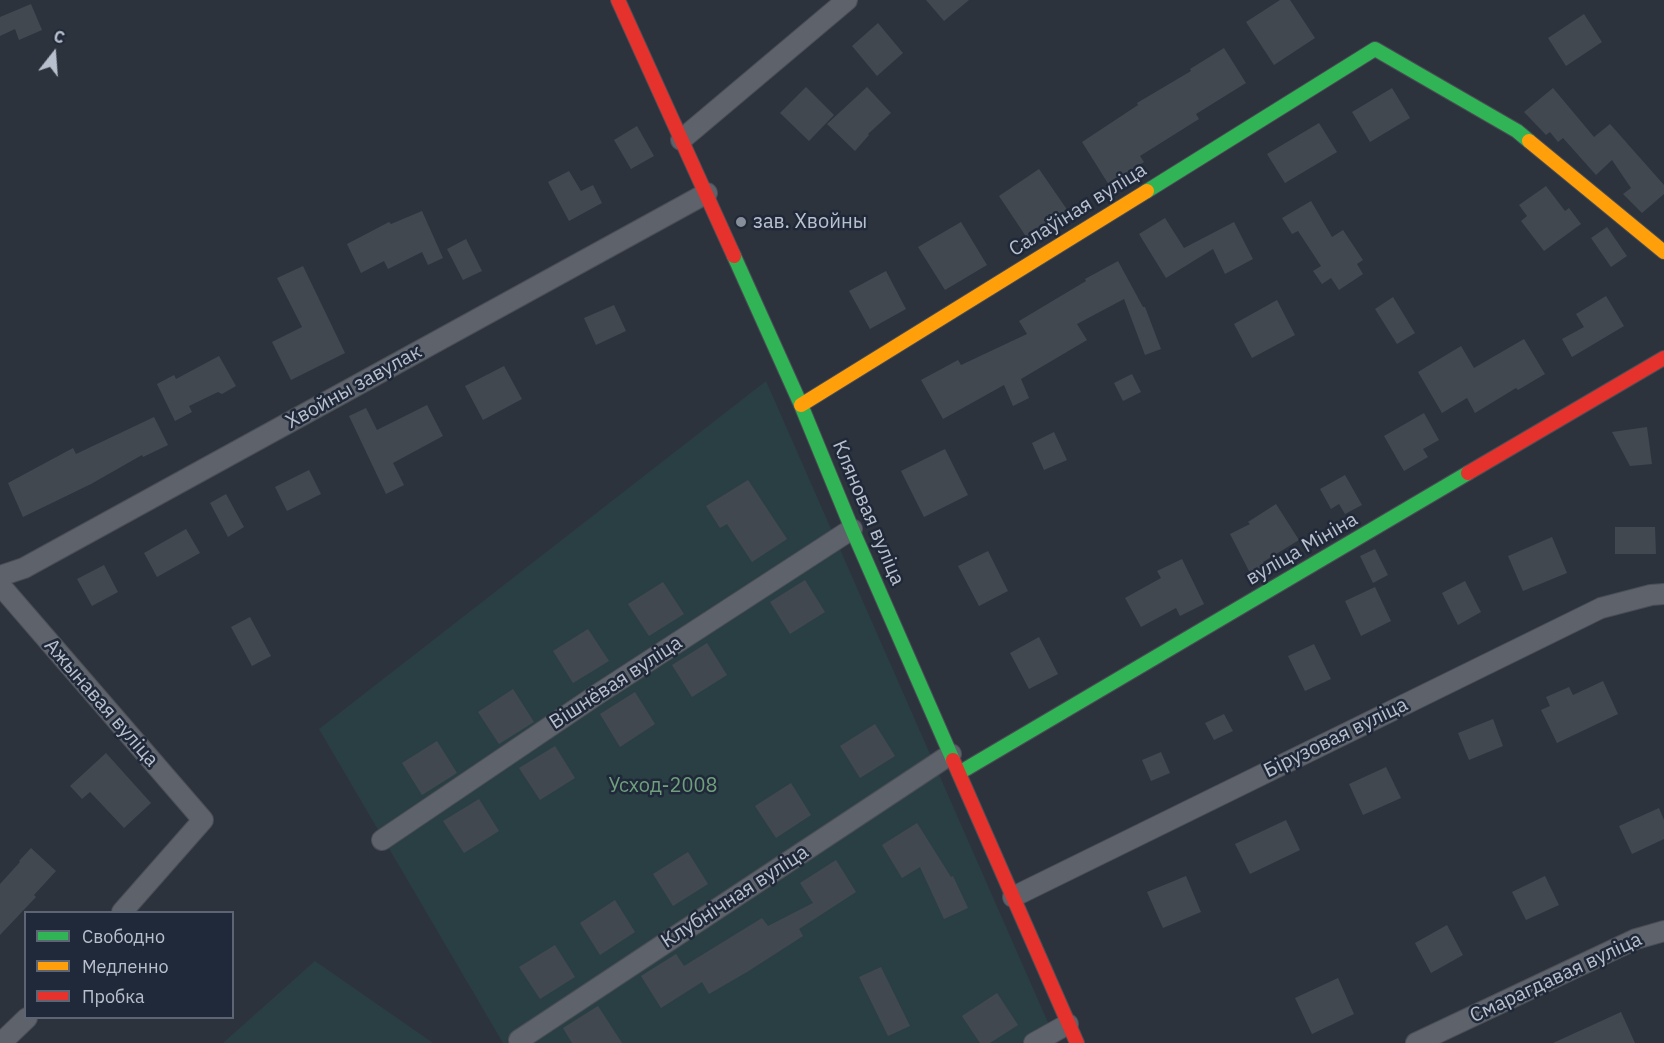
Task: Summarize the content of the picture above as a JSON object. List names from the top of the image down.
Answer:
{
  "streets": {
    "street": [
      "Салаўіная вуліца",
      "Хвойны завулак",
      "Кляновая вуліца",
      "вуліца Мініна",
      "Вішнёвая вуліца",
      "Ажынавая вуліца",
      "Бірузовая вуліца",
      "Клубнічная вуліца",
      "Смарагдавая вуліца"
    ]
  },
  "crossings": [
    ["Салаўіная вуліца", "Кляновая вуліца"],
    ["Хвойны завулак", "Кляновая вуліца"],
    ["Кляновая вуліца", "вуліца Мініна"],
    ["Кляновая вуліца", "Вішнёвая вуліца"],
    ["Кляновая вуліца", "Бірузовая вуліца"],
    ["Кляновая вуліца", "Клубнічная вуліца"]
  ],
  "parks": ["Усход-2008"],
  "places": ["зав. Хвойны"],
  "legend": ["Свободно", "Медленно", "Пробка"],
  "north": "top"
}
